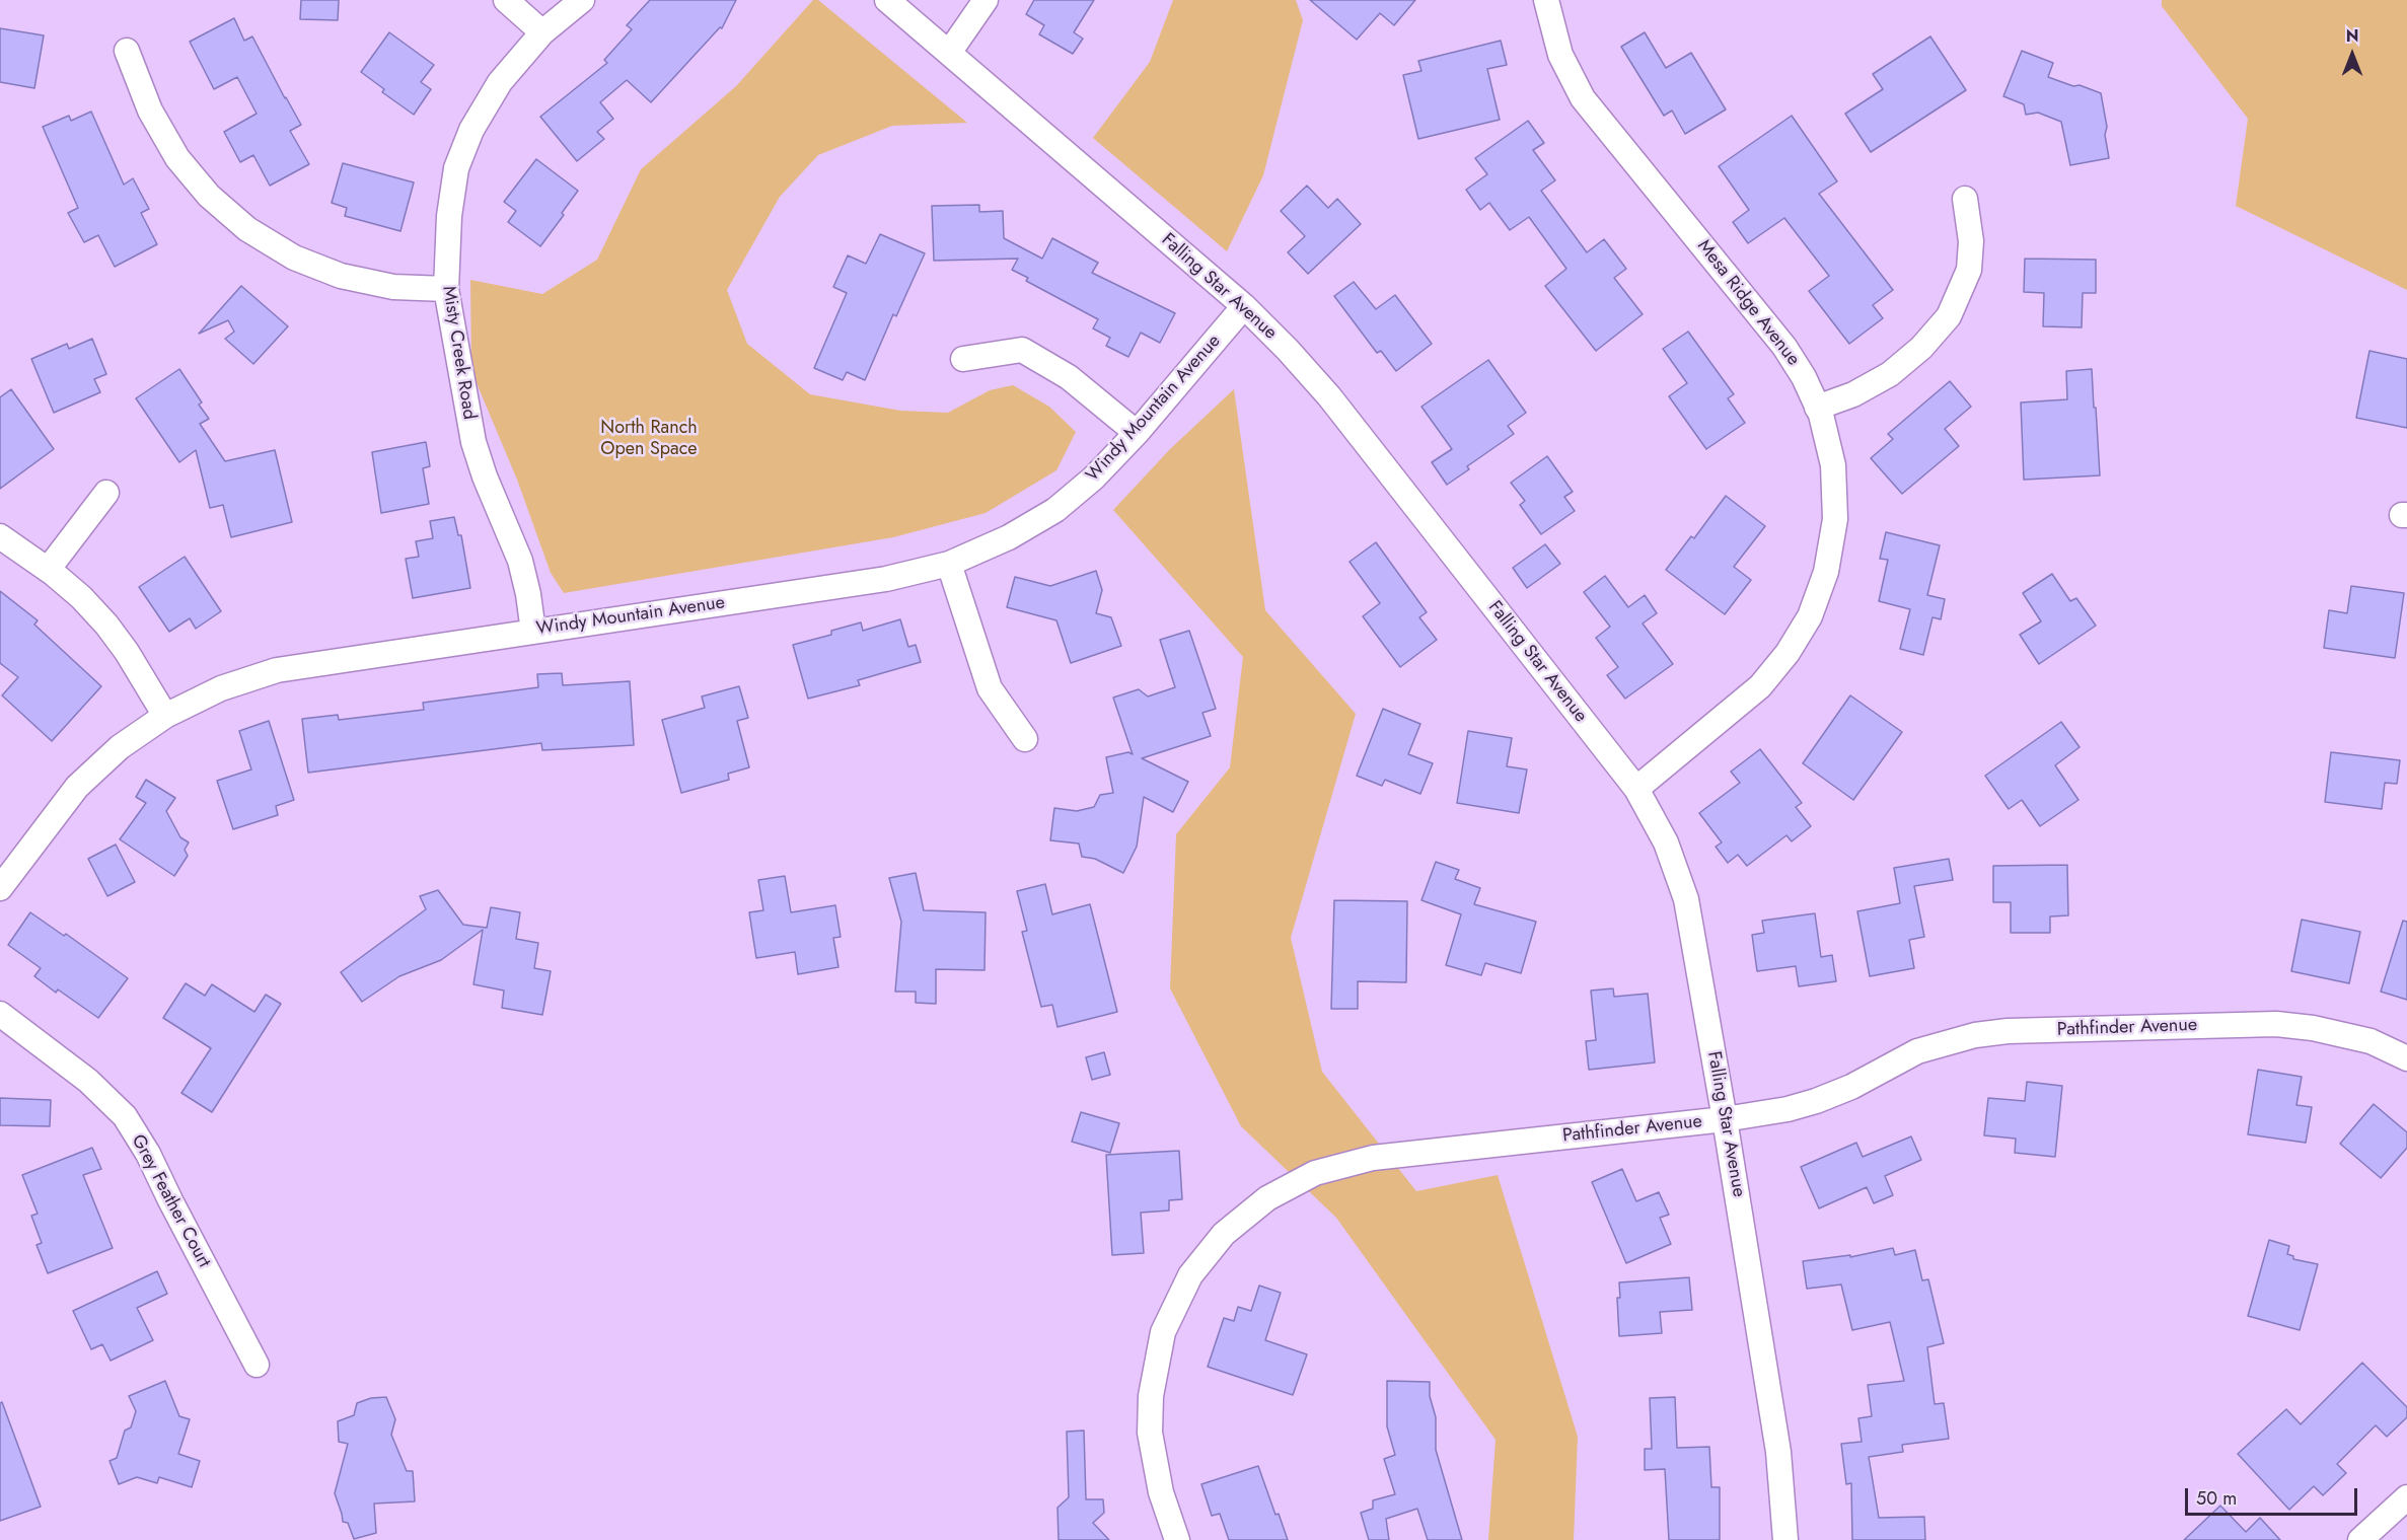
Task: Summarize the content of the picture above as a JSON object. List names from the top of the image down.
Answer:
{
  "streets": {
    "street": [
      "Falling Star Avenue",
      "Mesa Ridge Avenue",
      "Misty Creek Road",
      "Windy Mountain Avenue",
      "Pathfinder Avenue",
      "Grey Feather Court"
    ]
  },
  "crossings": [
    ["Falling Star Avenue", "Mesa Ridge Avenue"],
    ["Falling Star Avenue", "Windy Mountain Avenue"],
    ["Falling Star Avenue", "Pathfinder Avenue"],
    ["Misty Creek Road", "Windy Mountain Avenue"]
  ],
  "parks": ["North Ranch Open Space"],
  "scale_bar": "50 m",
  "north": "top"
}
